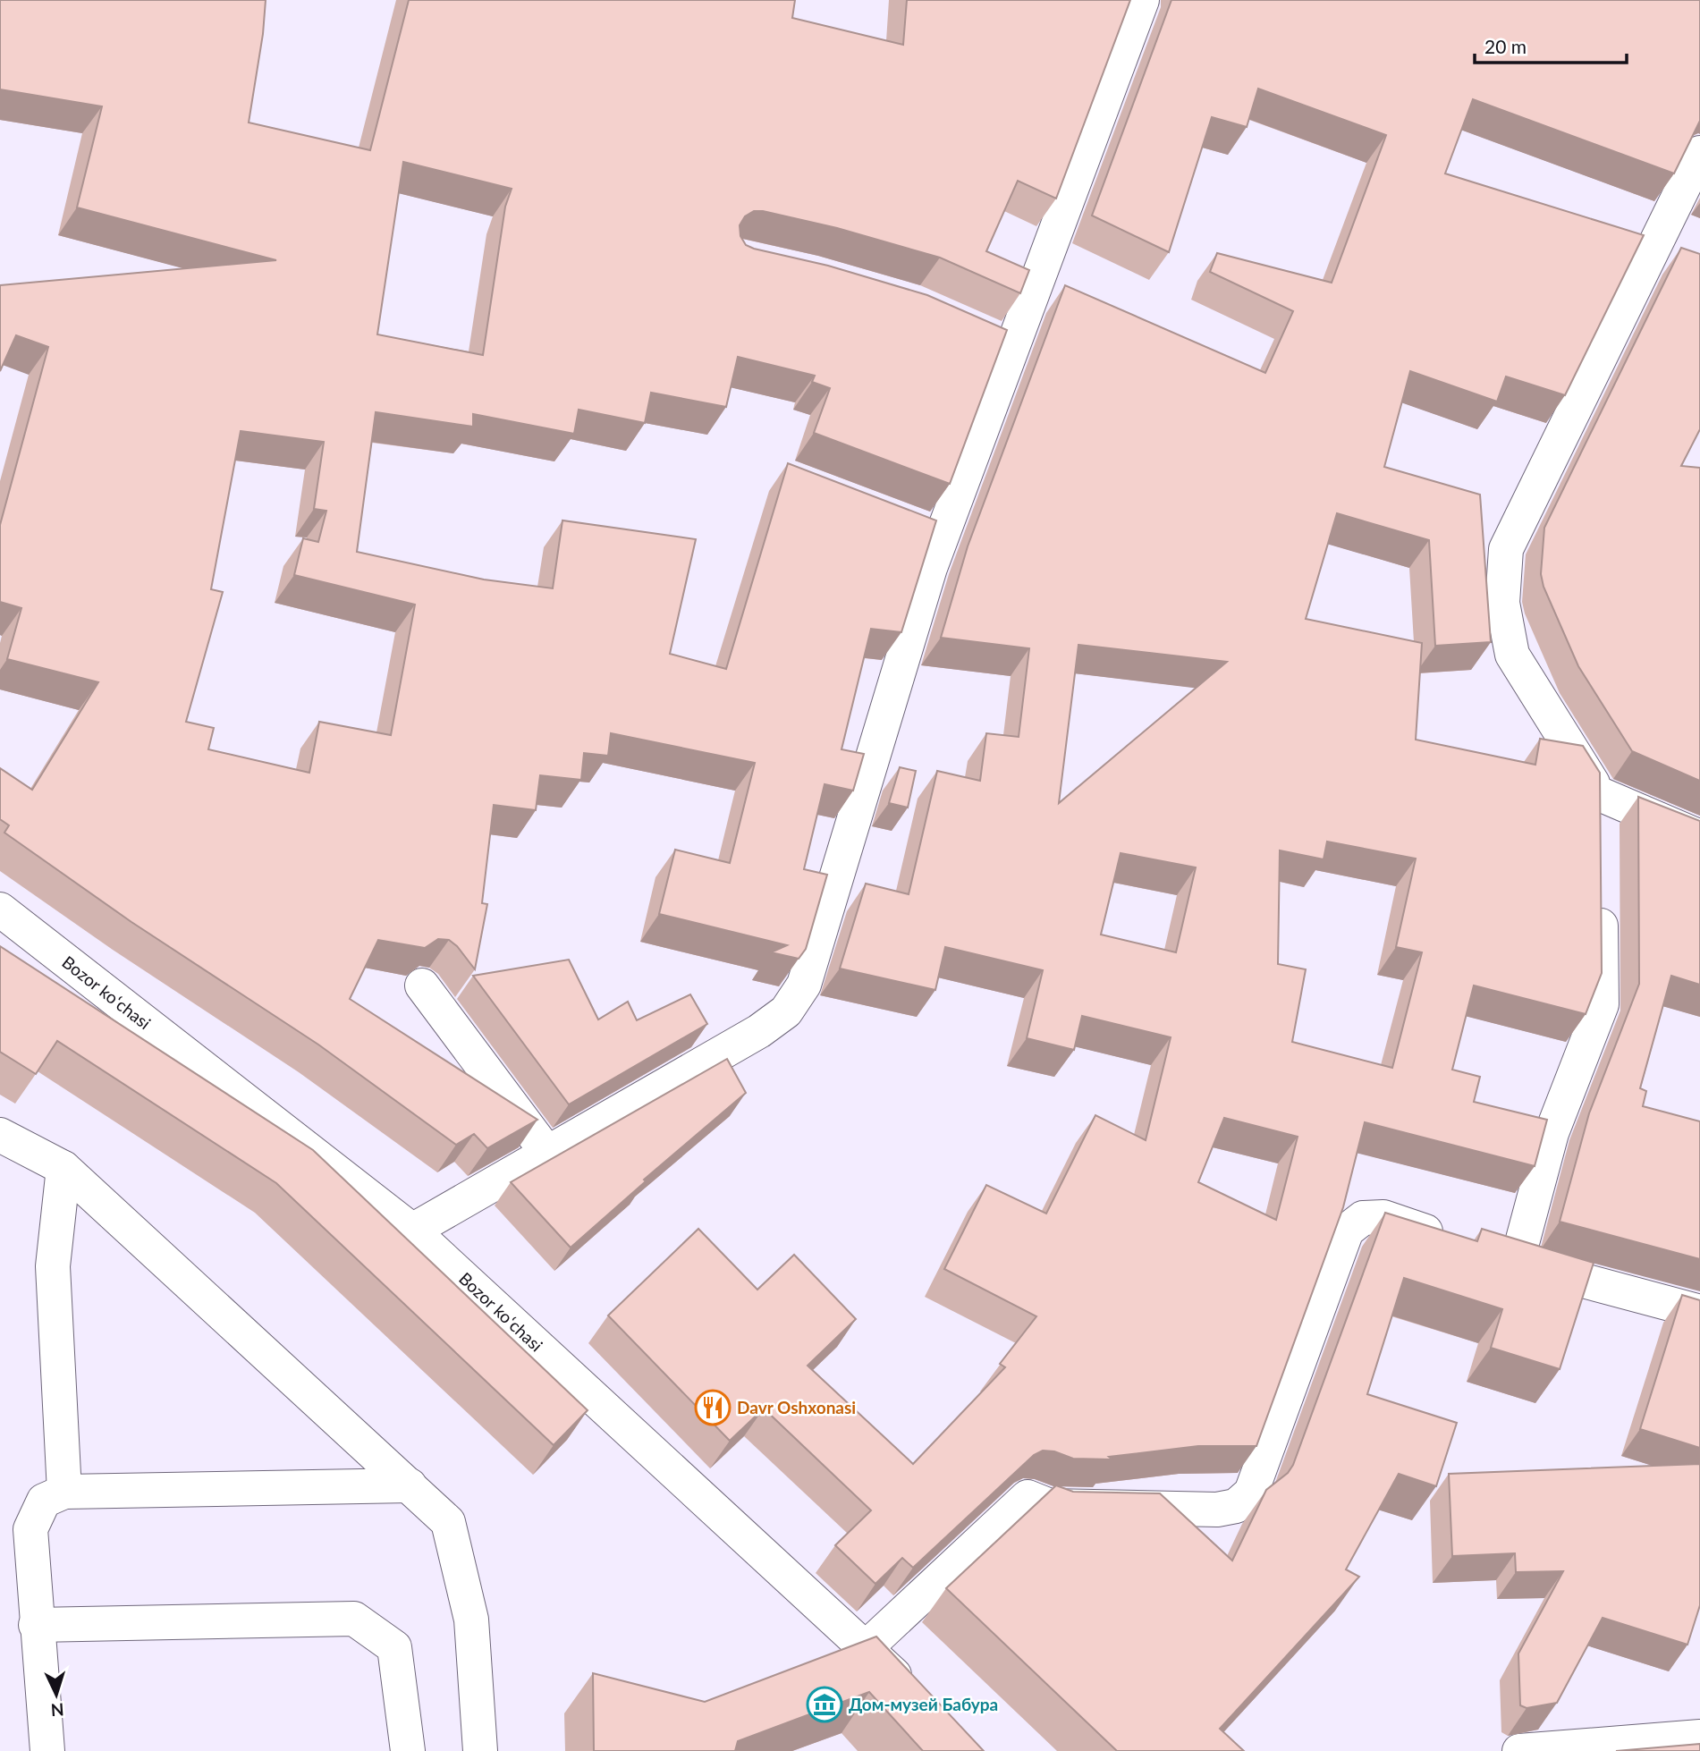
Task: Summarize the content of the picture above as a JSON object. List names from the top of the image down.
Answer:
{
  "streets": {
    "street": ["Bozor koʻchasi"]
  },
  "places": {
    "restaurant": ["Davr Oshxonasi"],
    "museum": ["Дом-музей Бабура"]
  },
  "scale_bar": "20 m",
  "north": "bottom"
}
